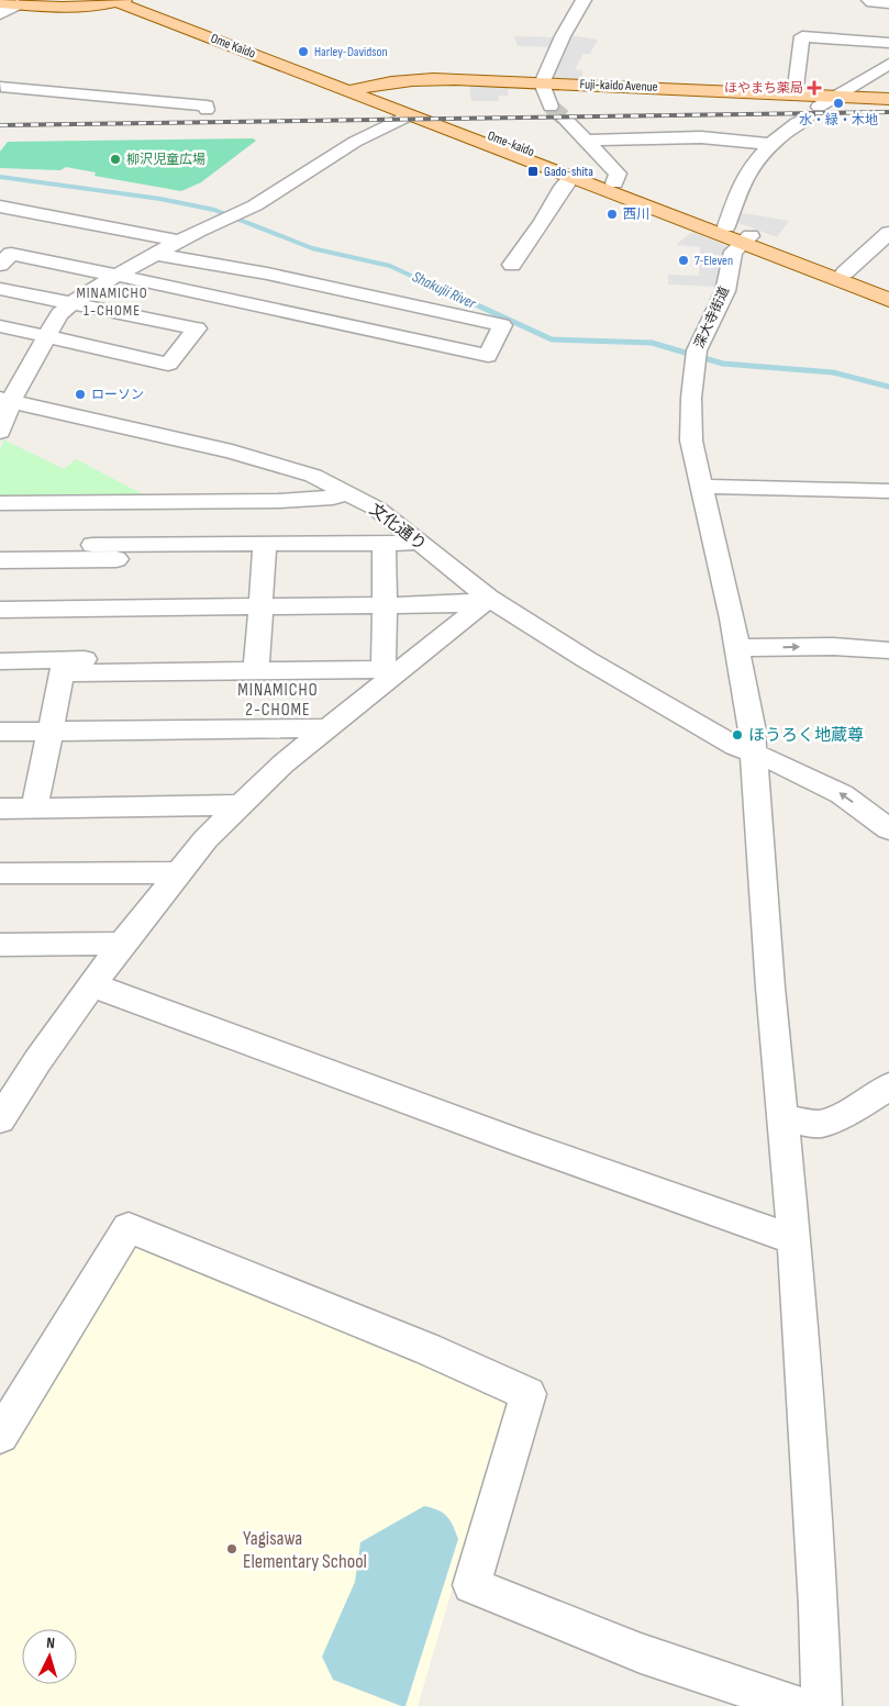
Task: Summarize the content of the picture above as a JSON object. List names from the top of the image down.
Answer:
{
  "streets": {
    "main road": ["Ome Kaido", "Fuji-kaido Avenue", "Ome-kaido"],
    "street": ["深大寺街道", "文化通り"]
  },
  "crossings": [
    ["Ome Kaido", "Fuji-kaido Avenue"],
    ["Ome Kaido", "Ome-kaido"],
    ["Fuji-kaido Avenue", "Ome-kaido"],
    ["Ome-kaido", "深大寺街道"]
  ],
  "districts": ["MINAMICHO 1-CHOME", "MINAMICHO 2-CHOME"],
  "water": ["Shakujii River"],
  "places": {
    "other": [
      "Harley-Davidson",
      "水・緑・木地",
      "柳沢児童広場",
      "西川",
      "7-Eleven",
      "ローソン",
      "ほうろく地蔵尊",
      "Yagisawa Elementary School"
    ],
    "health": ["ほやまち薬局"],
    "transit": ["Gado-shita"]
  },
  "north": "top"
}
